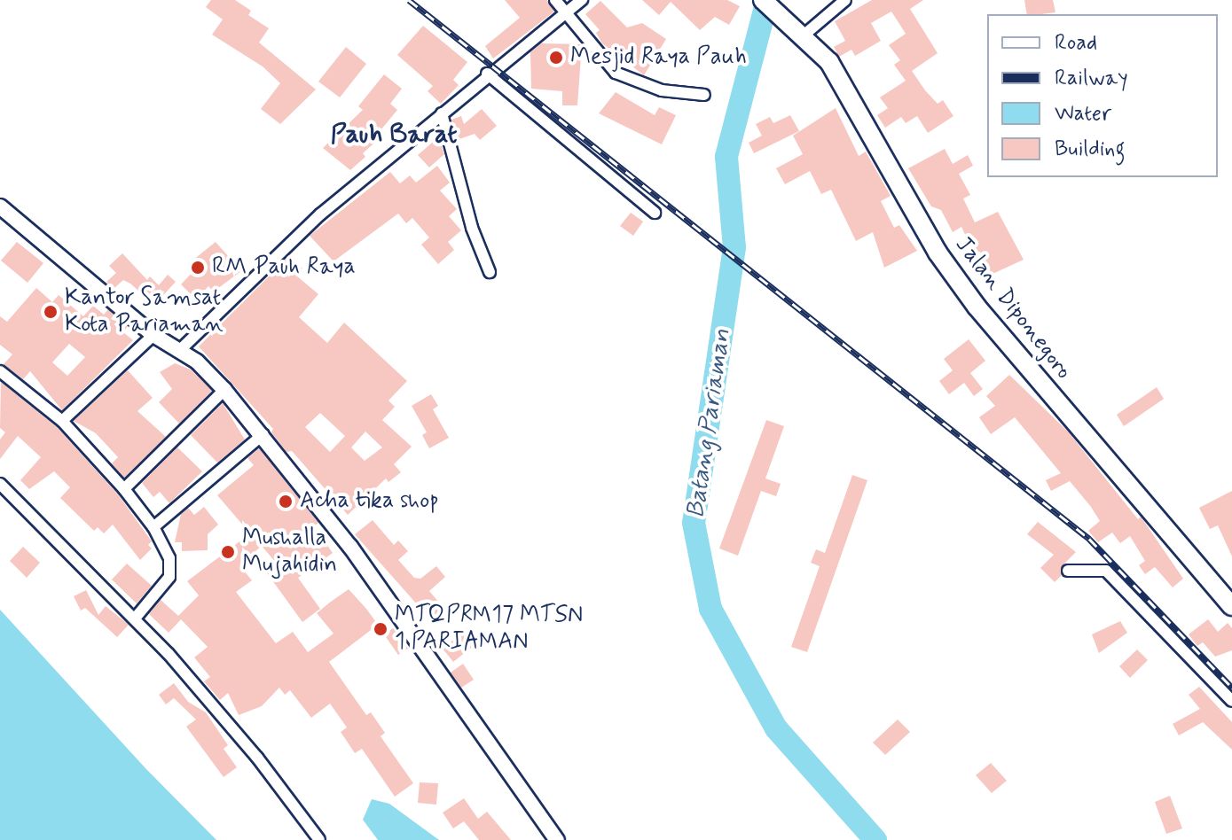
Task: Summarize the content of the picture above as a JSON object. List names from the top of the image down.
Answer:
{
  "streets": {
    "main road": ["Jalan Diponegoro"]
  },
  "districts": ["Pauh Barat"],
  "water": ["Batang Pariaman"],
  "places": [
    "Mesjid Raya Pauh",
    "RM Pauh Raya",
    "Kantor Samsat Kota Pariaman",
    "Acha tika shop",
    "Mushalla Mujahidin",
    "MTQPRM17 MTSN 1 PARIAMAN"
  ],
  "legend": [
    "Road",
    "Railway",
    "Water",
    "Building"
  ]
}
